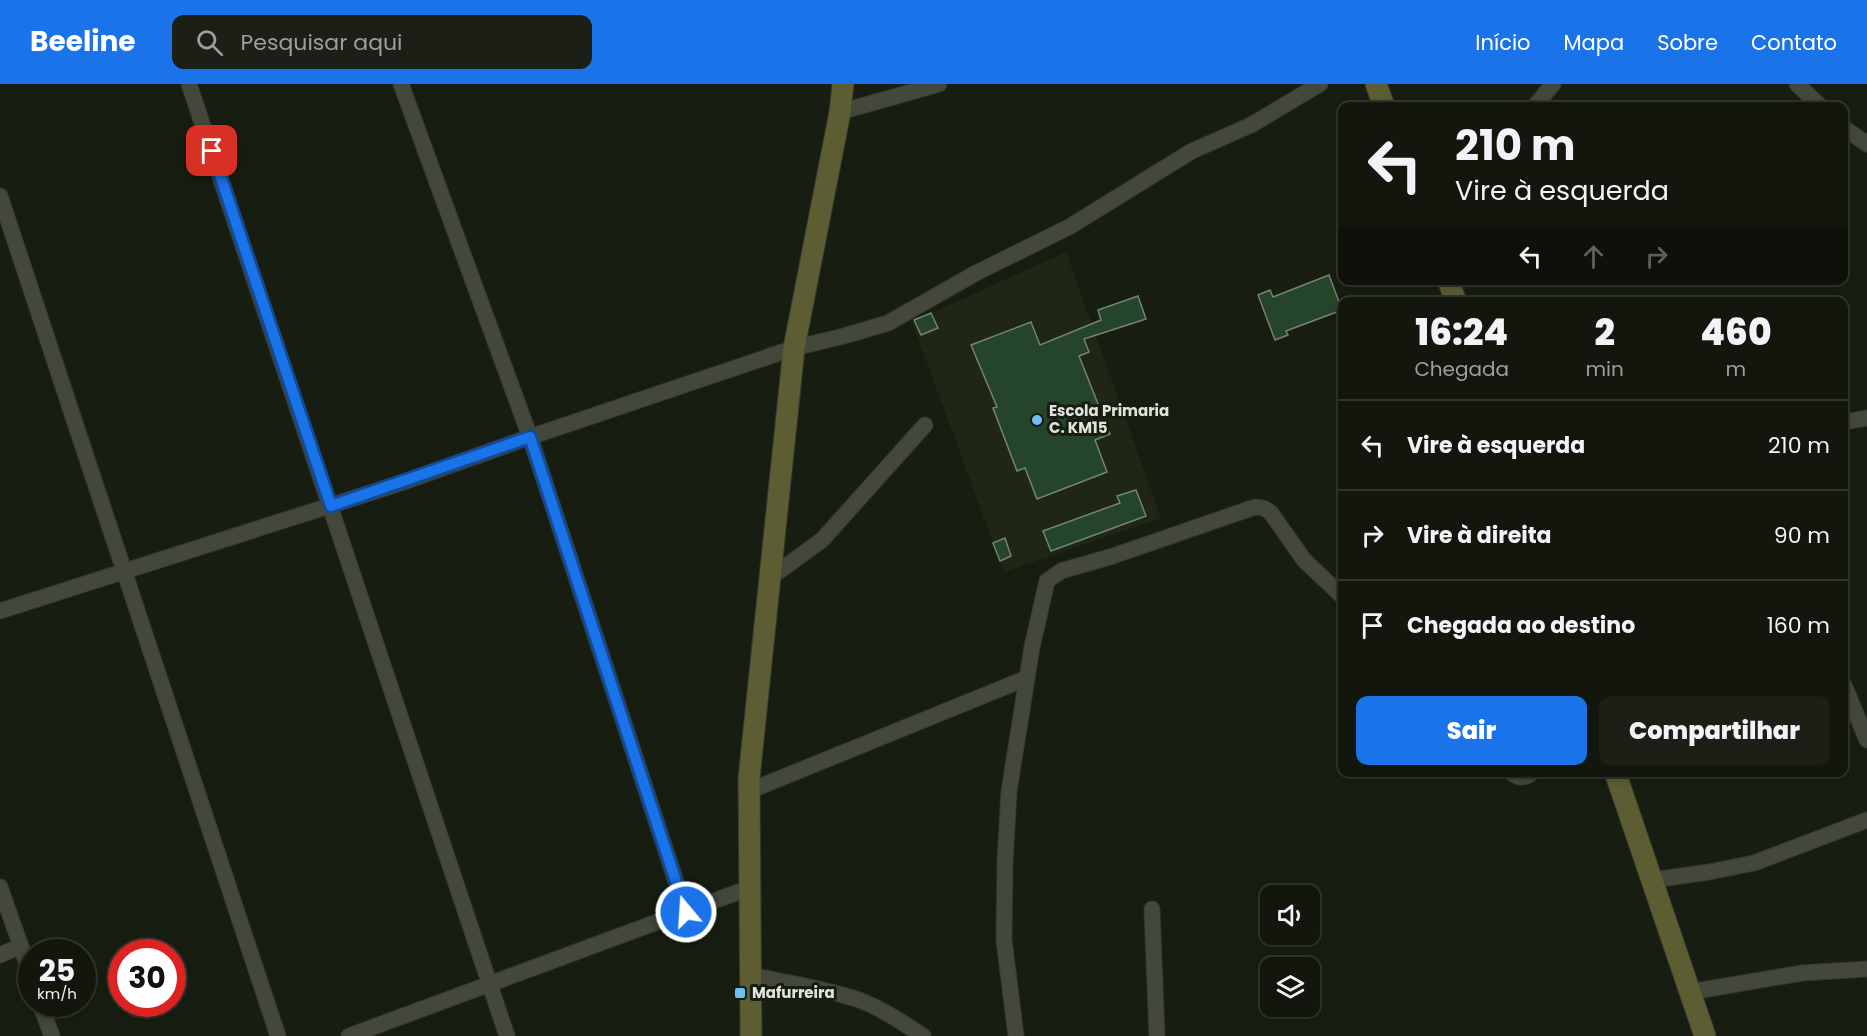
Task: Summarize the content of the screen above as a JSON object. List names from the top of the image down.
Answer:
{
  "places": {
    "other": ["Escola Primaria C. KM15"],
    "transit": ["Mafurreira"]
  },
  "page": {
    "header": "Beeline",
    "search": "Pesquisar aqui",
    "nav": [
      "Início",
      "Mapa",
      "Sobre",
      "Contato"
    ],
    "turn": ["210 m", "Vire à esquerda"],
    "eta": [
      "16:24",
      "Chegada",
      "2",
      "min",
      "460",
      "m"
    ],
    "list": [
      {
        "name": "Vire à esquerda",
        "value": "210 m"
      },
      {
        "name": "Vire à direita",
        "value": "90 m"
      },
      {
        "name": "Chegada ao destino",
        "value": "160 m"
      }
    ],
    "buttons": ["Sair", "Compartilhar"],
    "speed": "25 km/h",
    "limit": "30"
  }
}
